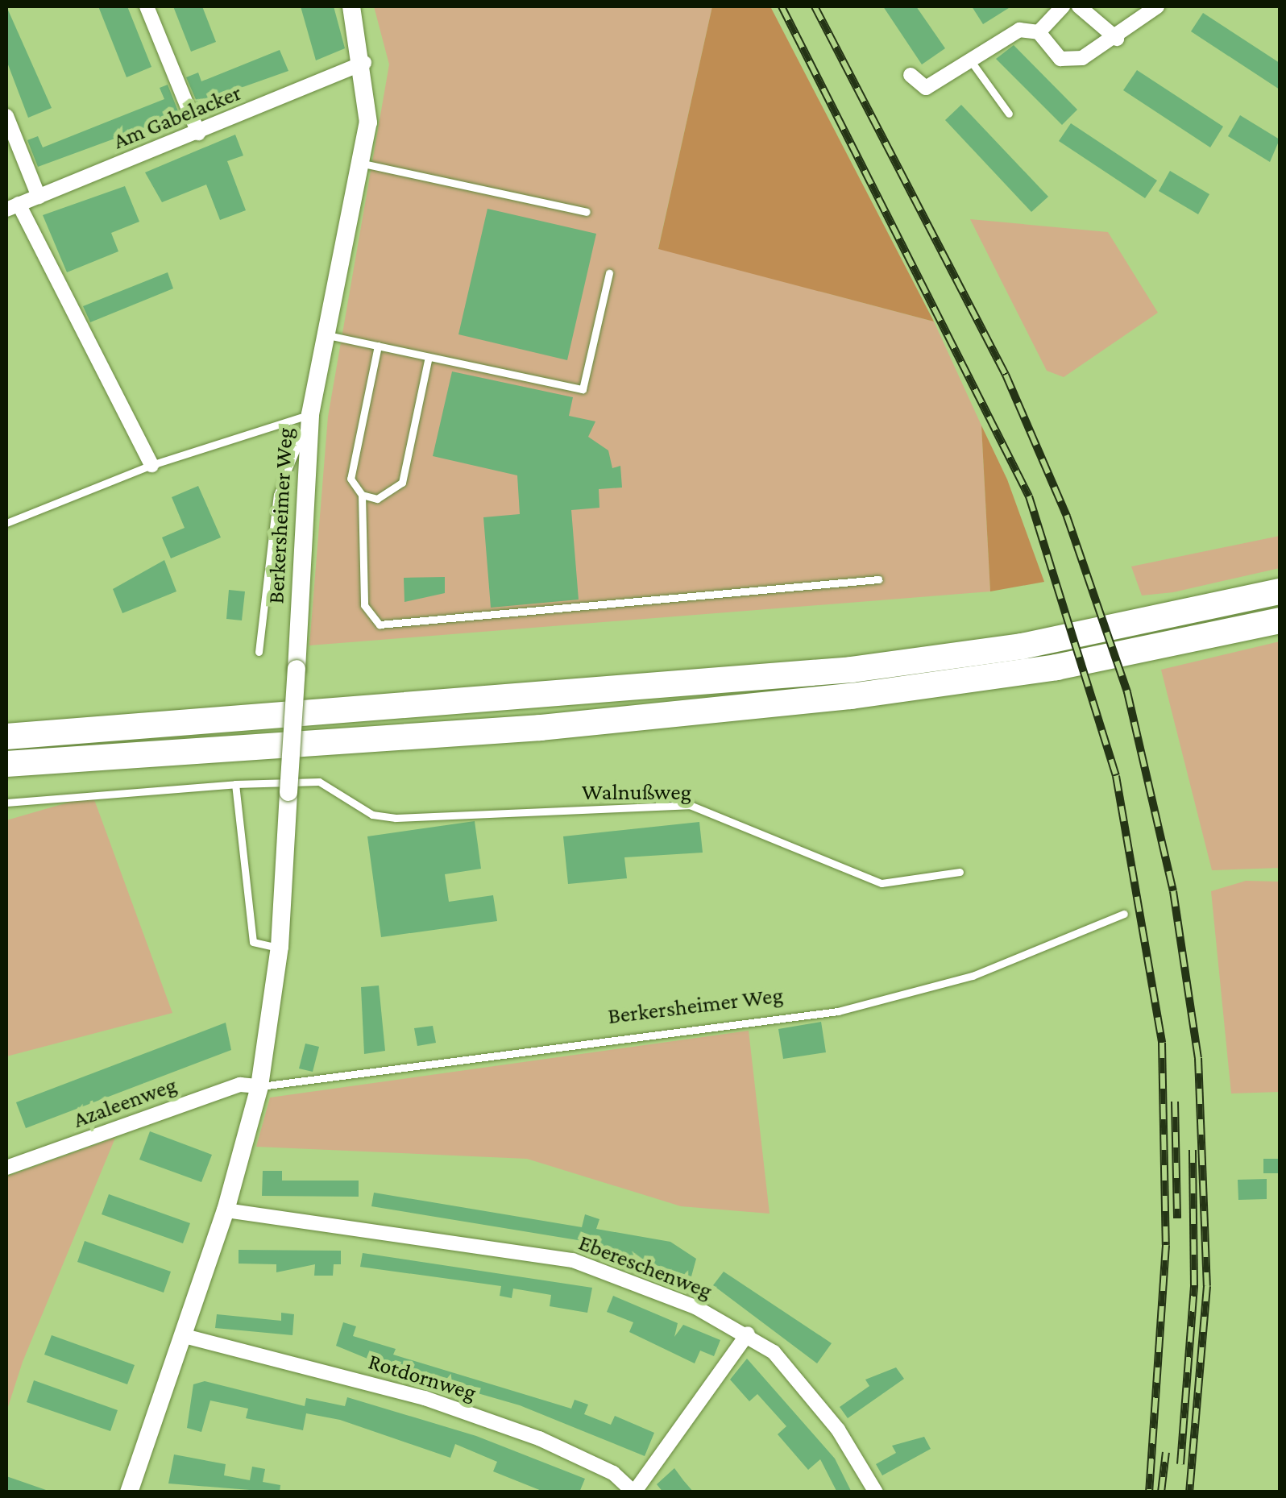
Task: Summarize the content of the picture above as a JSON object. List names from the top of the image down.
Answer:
{
  "streets": {
    "street": [
      "Am Gabelacker",
      "Berkersheimer Weg",
      "Azaleenweg",
      "Ebereschenweg",
      "Rotdornweg"
    ],
    "lane": ["Walnußweg"]
  },
  "crossings": [
    ["Am Gabelacker", "Berkersheimer Weg"],
    ["Berkersheimer Weg", "Azaleenweg"],
    ["Berkersheimer Weg", "Ebereschenweg"],
    ["Berkersheimer Weg", "Rotdornweg"]
  ]
}
